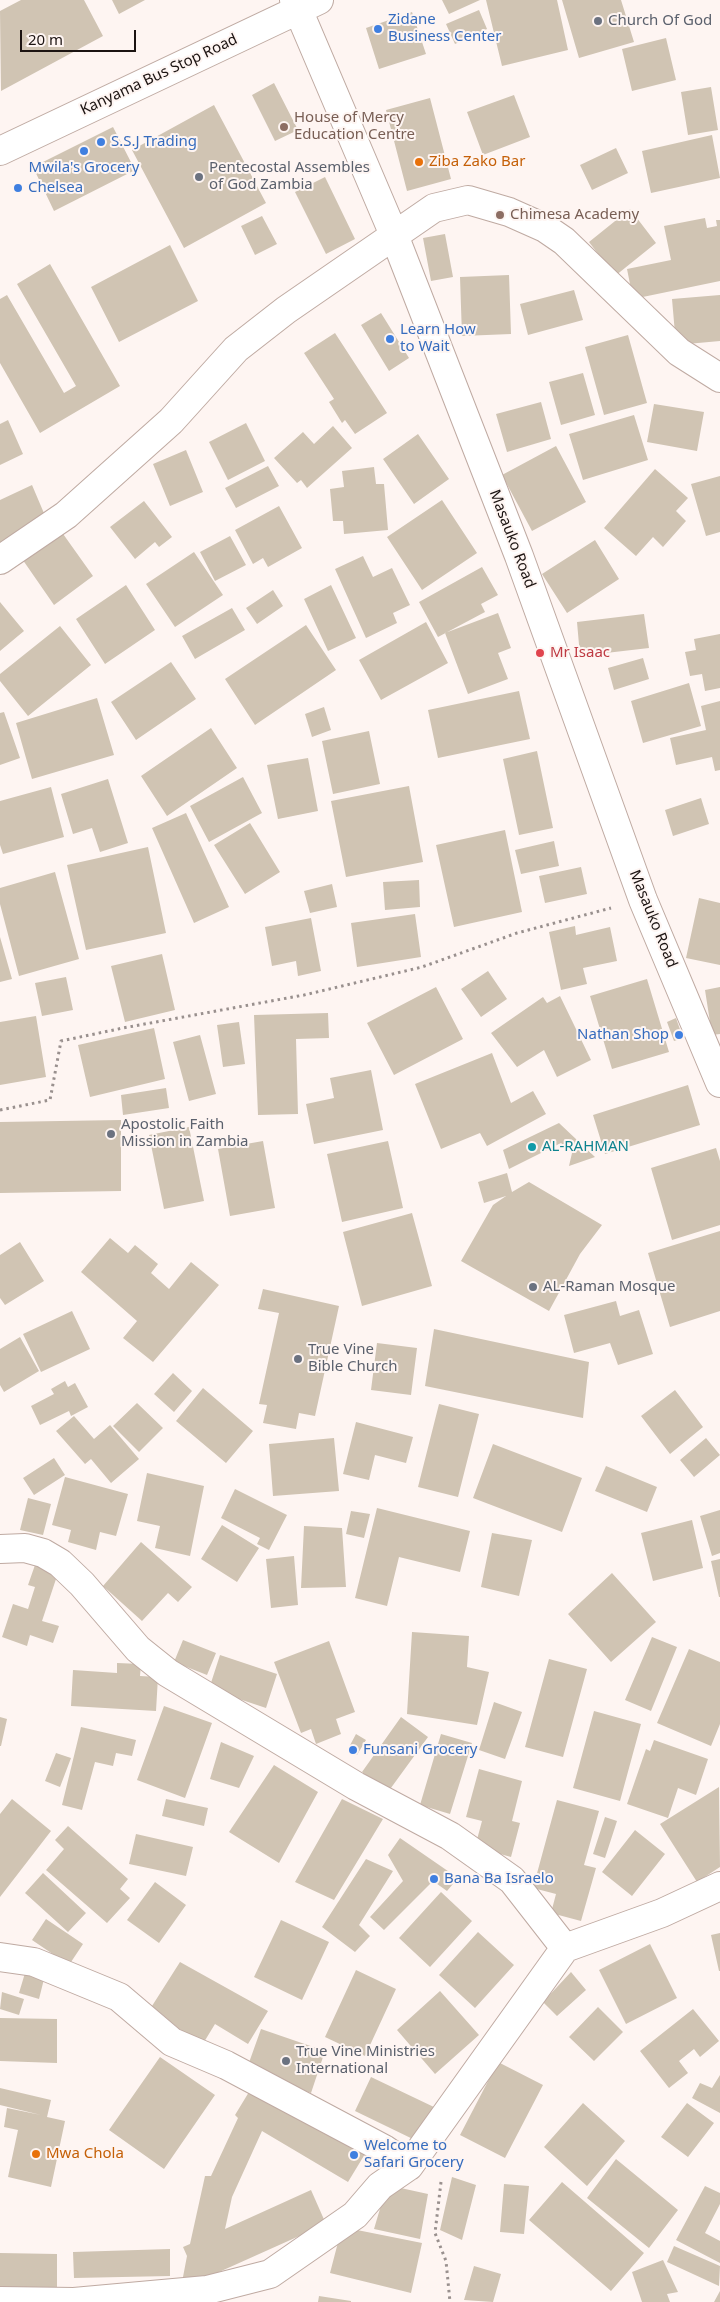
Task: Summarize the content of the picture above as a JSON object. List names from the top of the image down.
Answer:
{
  "streets": {
    "street": ["Kanyama Bus Stop Road", "Masauko Road"]
  },
  "crossings": [
    ["Kanyama Bus Stop Road", "Masauko Road"]
  ],
  "places": [
    "Church Of God",
    "Zidane Business Center",
    "House of Mercy Education Centre",
    "S.S.J Trading",
    "Mwila's Grocery",
    "Ziba Zako Bar",
    "Pentecostal Assembles of God Zambia",
    "Chelsea",
    "Chimesa Academy",
    "Learn How to Wait",
    "Mr Isaac",
    "Nathan Shop",
    "Apostolic Faith Mission in Zambia",
    "AL-RAHMAN",
    "AL-Raman Mosque",
    "True Vine Bible Church",
    "Funsani Grocery",
    "Bana Ba Israelo",
    "True Vine Ministries International",
    "Mwa Chola",
    "Welcome to Safari Grocery"
  ],
  "scale_bar": "20 m"
}
